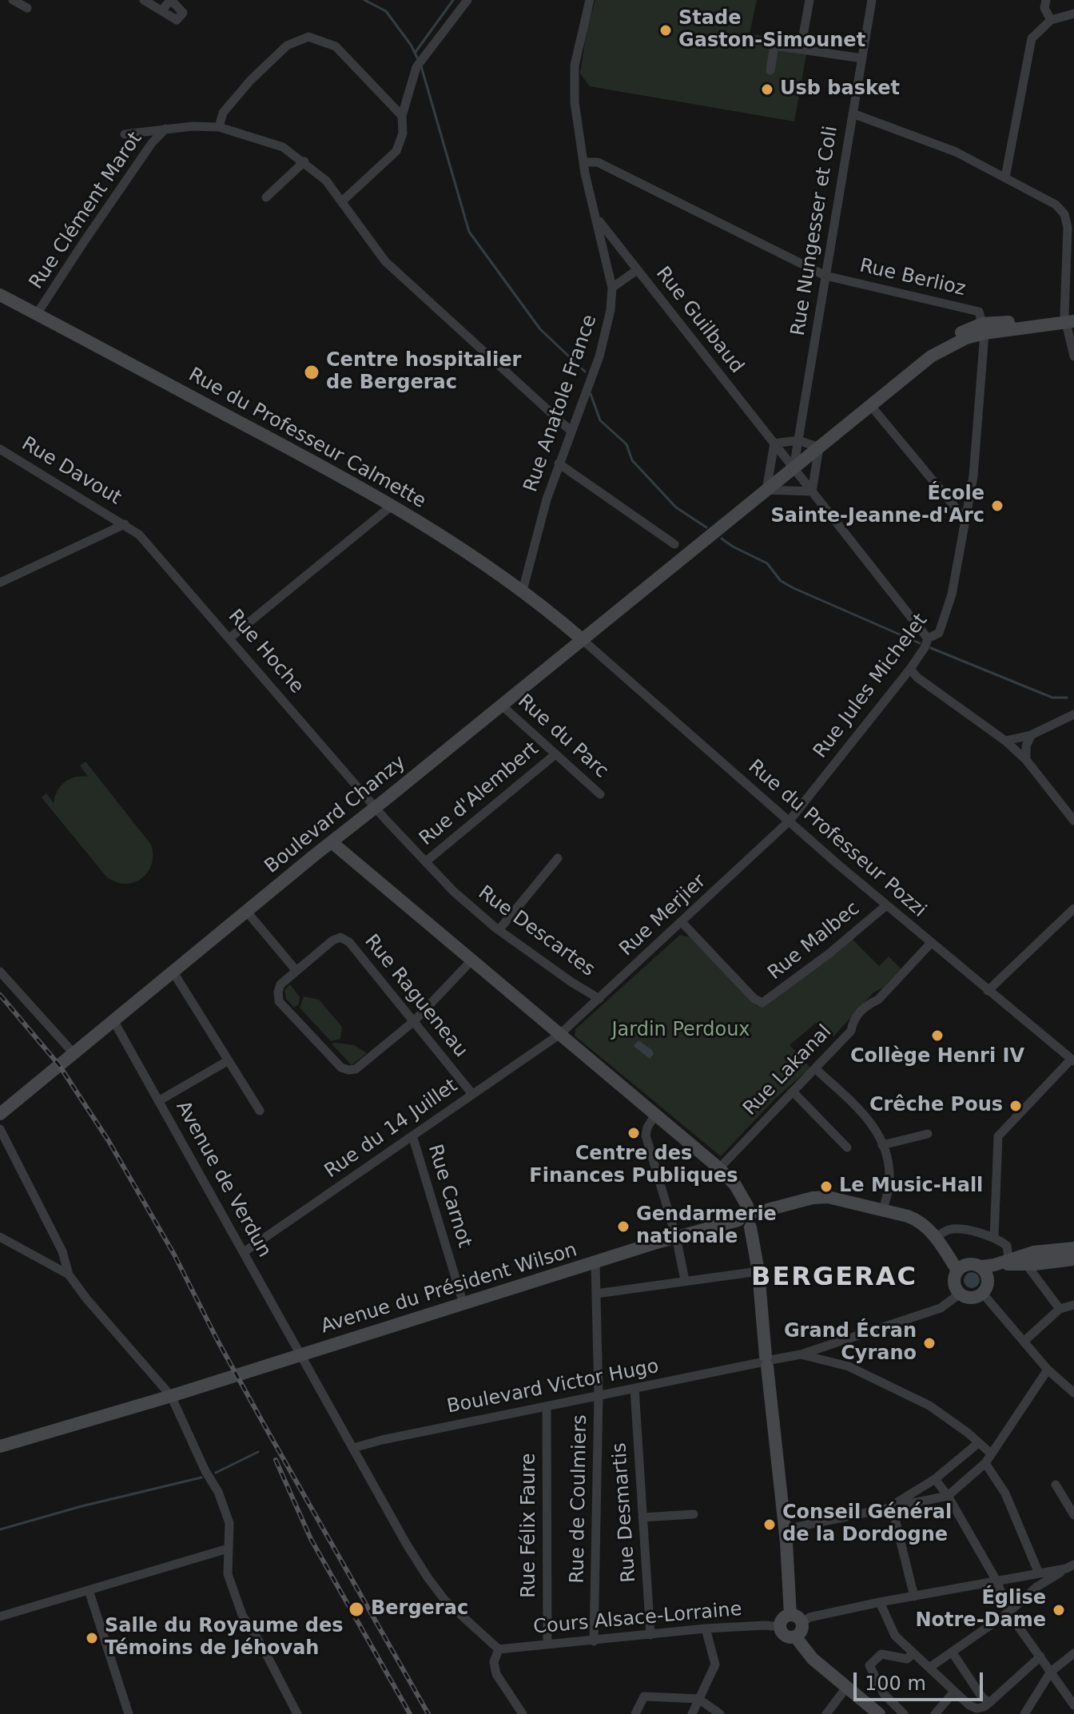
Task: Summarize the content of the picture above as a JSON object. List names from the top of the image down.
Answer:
{
  "streets": {
    "main road": ["Rue du Professeur Calmette", "Boulevard Chanzy", "Avenue du Président Wilson"],
    "street": [
      "Rue Clément Marot",
      "Rue Nungesser et Coli",
      "Rue Berlioz",
      "Rue Guilbaud",
      "Rue Anatole France",
      "Rue Davout",
      "Rue Hoche",
      "Rue Jules Michelet",
      "Rue du Parc",
      "Rue d'Alembert",
      "Rue du Professeur Pozzi",
      "Rue Merjier",
      "Rue Descartes",
      "Rue Malbec",
      "Rue Ragueneau",
      "Rue Lakanal",
      "Rue du 14 Juillet",
      "Avenue de Verdun",
      "Rue Carnot",
      "Boulevard Victor Hugo",
      "Rue de Coulmiers",
      "Rue Desmartis",
      "Rue Félix Faure",
      "Cours Alsace-Lorraine"
    ]
  },
  "crossings": [
    ["Rue Clément Marot", "Rue du Professeur Calmette"],
    ["Rue Nungesser et Coli", "Rue Berlioz"],
    ["Rue Nungesser et Coli", "Rue Guilbaud"],
    ["Rue Nungesser et Coli", "Boulevard Chanzy"],
    ["Rue Berlioz", "Rue Anatole France"],
    ["Rue Berlioz", "Rue Jules Michelet"],
    ["Rue Berlioz", "Boulevard Chanzy"],
    ["Rue Guilbaud", "Rue Anatole France"],
    ["Rue Guilbaud", "Rue Jules Michelet"],
    ["Rue Guilbaud", "Boulevard Chanzy"],
    ["Rue Anatole France", "Rue du Professeur Calmette"],
    ["Rue du Professeur Calmette", "Boulevard Chanzy"],
    ["Rue du Professeur Calmette", "Rue du Professeur Pozzi"],
    ["Rue Davout", "Rue Hoche"],
    ["Rue Hoche", "Boulevard Chanzy"],
    ["Rue Hoche", "Rue Descartes"],
    ["Rue Jules Michelet", "Boulevard Chanzy"],
    ["Rue Jules Michelet", "Rue du Professeur Pozzi"],
    ["Rue Jules Michelet", "Rue Merjier"],
    ["Rue du Parc", "Rue d'Alembert"],
    ["Rue du Parc", "Boulevard Chanzy"],
    ["Rue d'Alembert", "Rue Descartes"],
    ["Boulevard Chanzy", "Rue du Professeur Pozzi"],
    ["Boulevard Chanzy", "Rue Descartes"],
    ["Boulevard Chanzy", "Avenue de Verdun"],
    ["Rue du Professeur Pozzi", "Rue Merjier"],
    ["Rue du Professeur Pozzi", "Rue Malbec"],
    ["Rue du Professeur Pozzi", "Rue Lakanal"],
    ["Rue Merjier", "Rue Descartes"],
    ["Rue Merjier", "Rue Malbec"],
    ["Rue Merjier", "Rue du 14 Juillet"],
    ["Rue Ragueneau", "Rue du 14 Juillet"],
    ["Rue du 14 Juillet", "Avenue de Verdun"],
    ["Rue du 14 Juillet", "Rue Carnot"],
    ["Avenue de Verdun", "Avenue du Président Wilson"],
    ["Avenue de Verdun", "Boulevard Victor Hugo"],
    ["Avenue de Verdun", "Cours Alsace-Lorraine"],
    ["Rue Carnot", "Avenue du Président Wilson"],
    ["Avenue du Président Wilson", "Rue de Coulmiers"],
    ["Boulevard Victor Hugo", "Rue de Coulmiers"],
    ["Boulevard Victor Hugo", "Rue Desmartis"],
    ["Boulevard Victor Hugo", "Rue Félix Faure"],
    ["Rue de Coulmiers", "Cours Alsace-Lorraine"],
    ["Rue Desmartis", "Cours Alsace-Lorraine"],
    ["Rue Félix Faure", "Cours Alsace-Lorraine"]
  ],
  "districts": ["BERGERAC"],
  "parks": ["Jardin Perdoux"],
  "places": [
    "Stade Gaston-Simounet",
    "Usb basket",
    "Centre hospitalier de Bergerac",
    "École Sainte-Jeanne-d'Arc",
    "Collège Henri IV",
    "Crêche Pous",
    "Centre des Finances Publiques",
    "Le Music-Hall",
    "Gendarmerie nationale",
    "Grand Écran Cyrano",
    "Conseil Général de la Dordogne",
    "Bergerac",
    "Église Notre-Dame",
    "Salle du Royaume des Témoins de Jéhovah"
  ],
  "scale_bar": "100 m"
}
